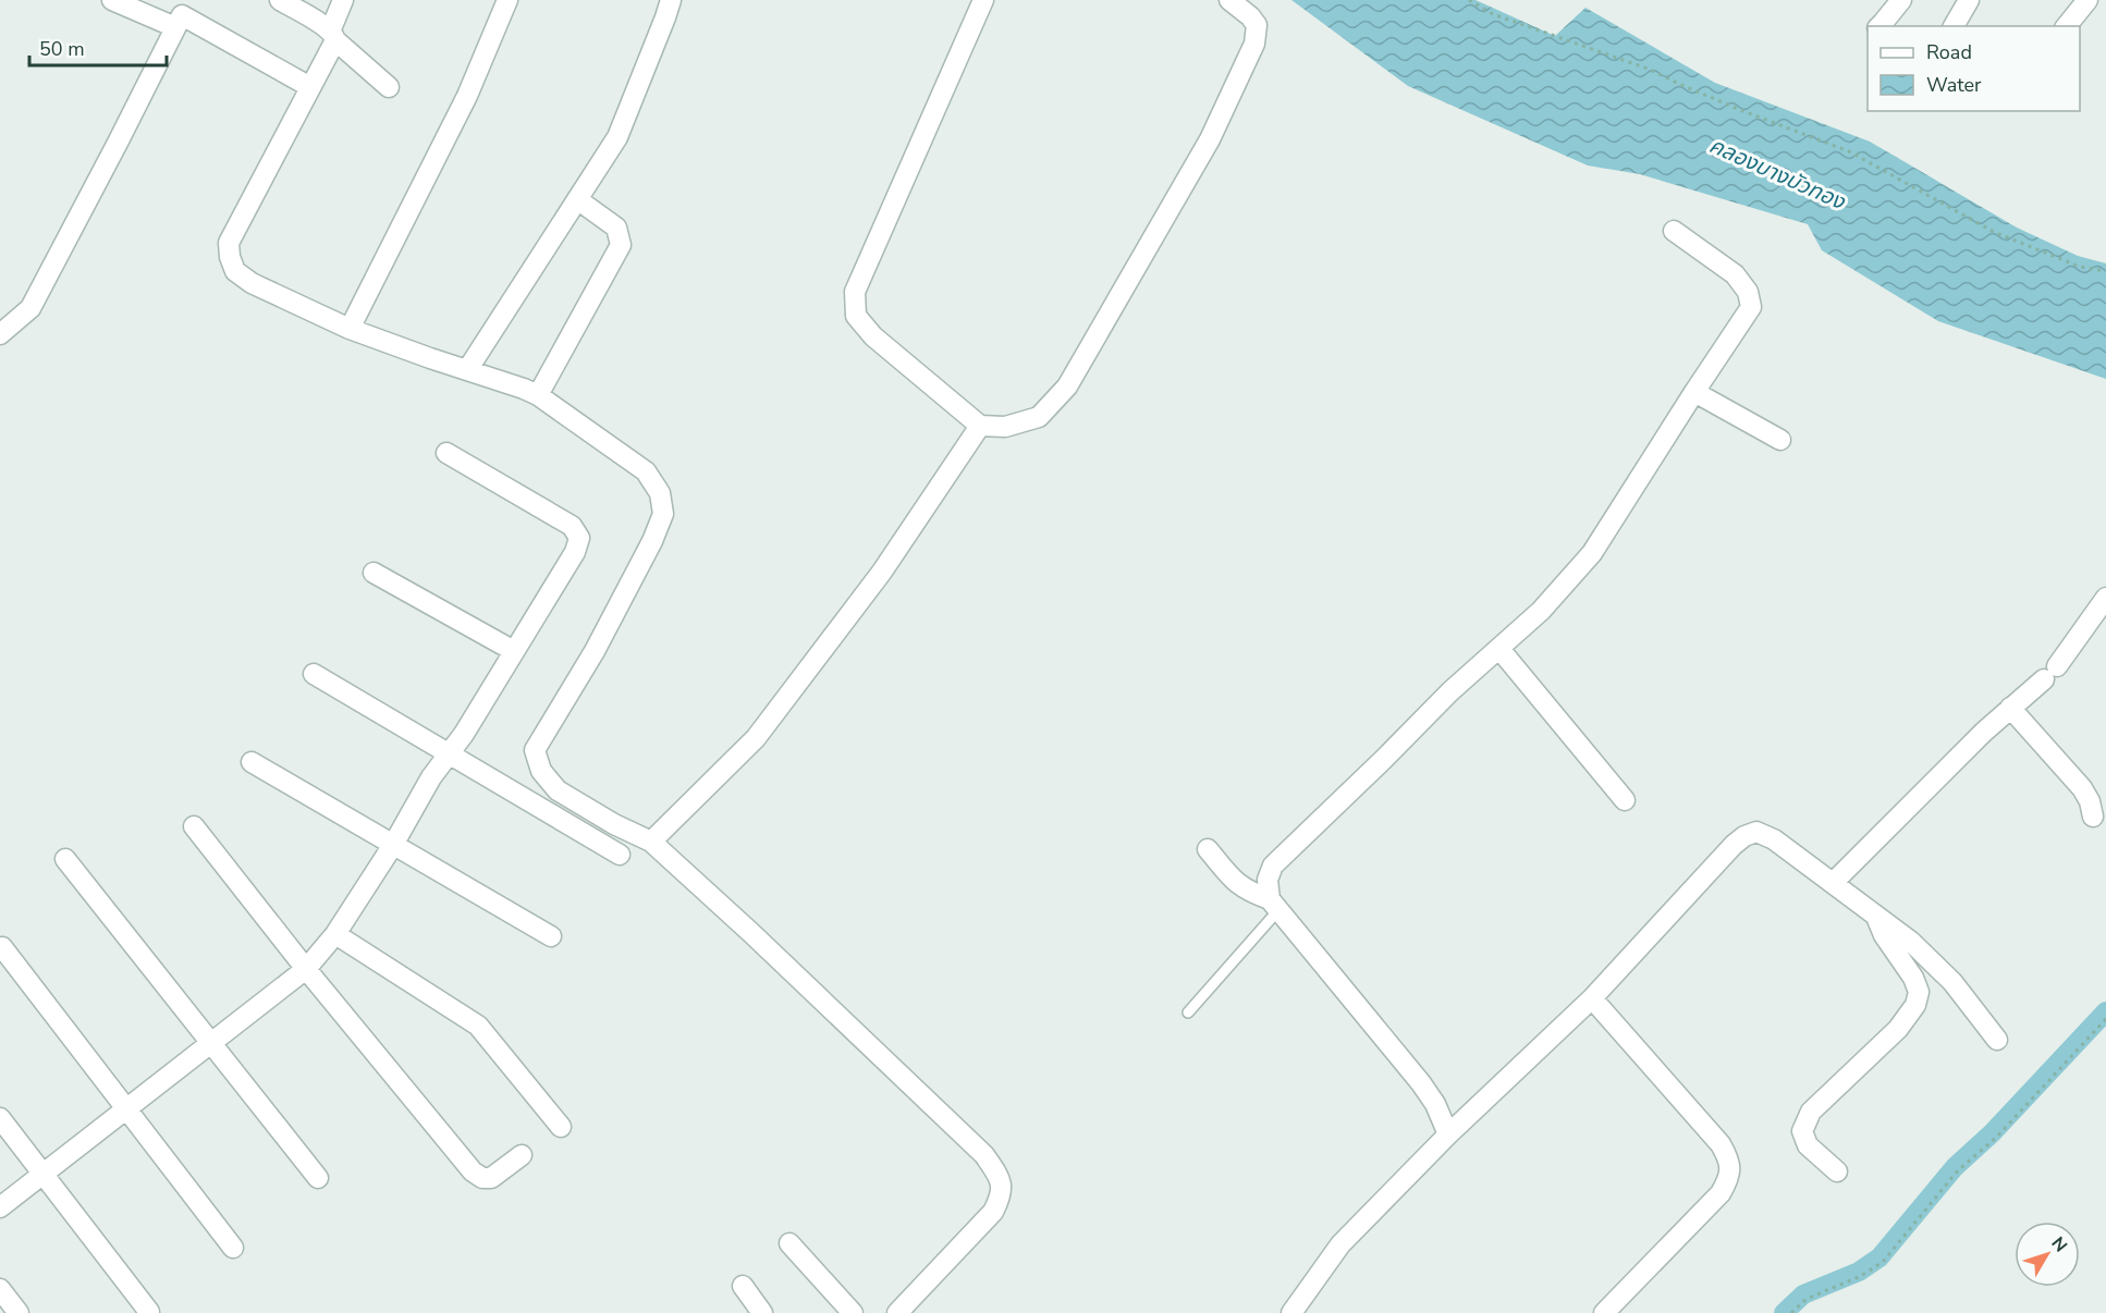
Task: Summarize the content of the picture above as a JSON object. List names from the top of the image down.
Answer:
{
  "water": ["คลองบางบัวทอง"],
  "legend": ["Road", "Water"],
  "scale_bar": "50 m",
  "north": "top right"
}
